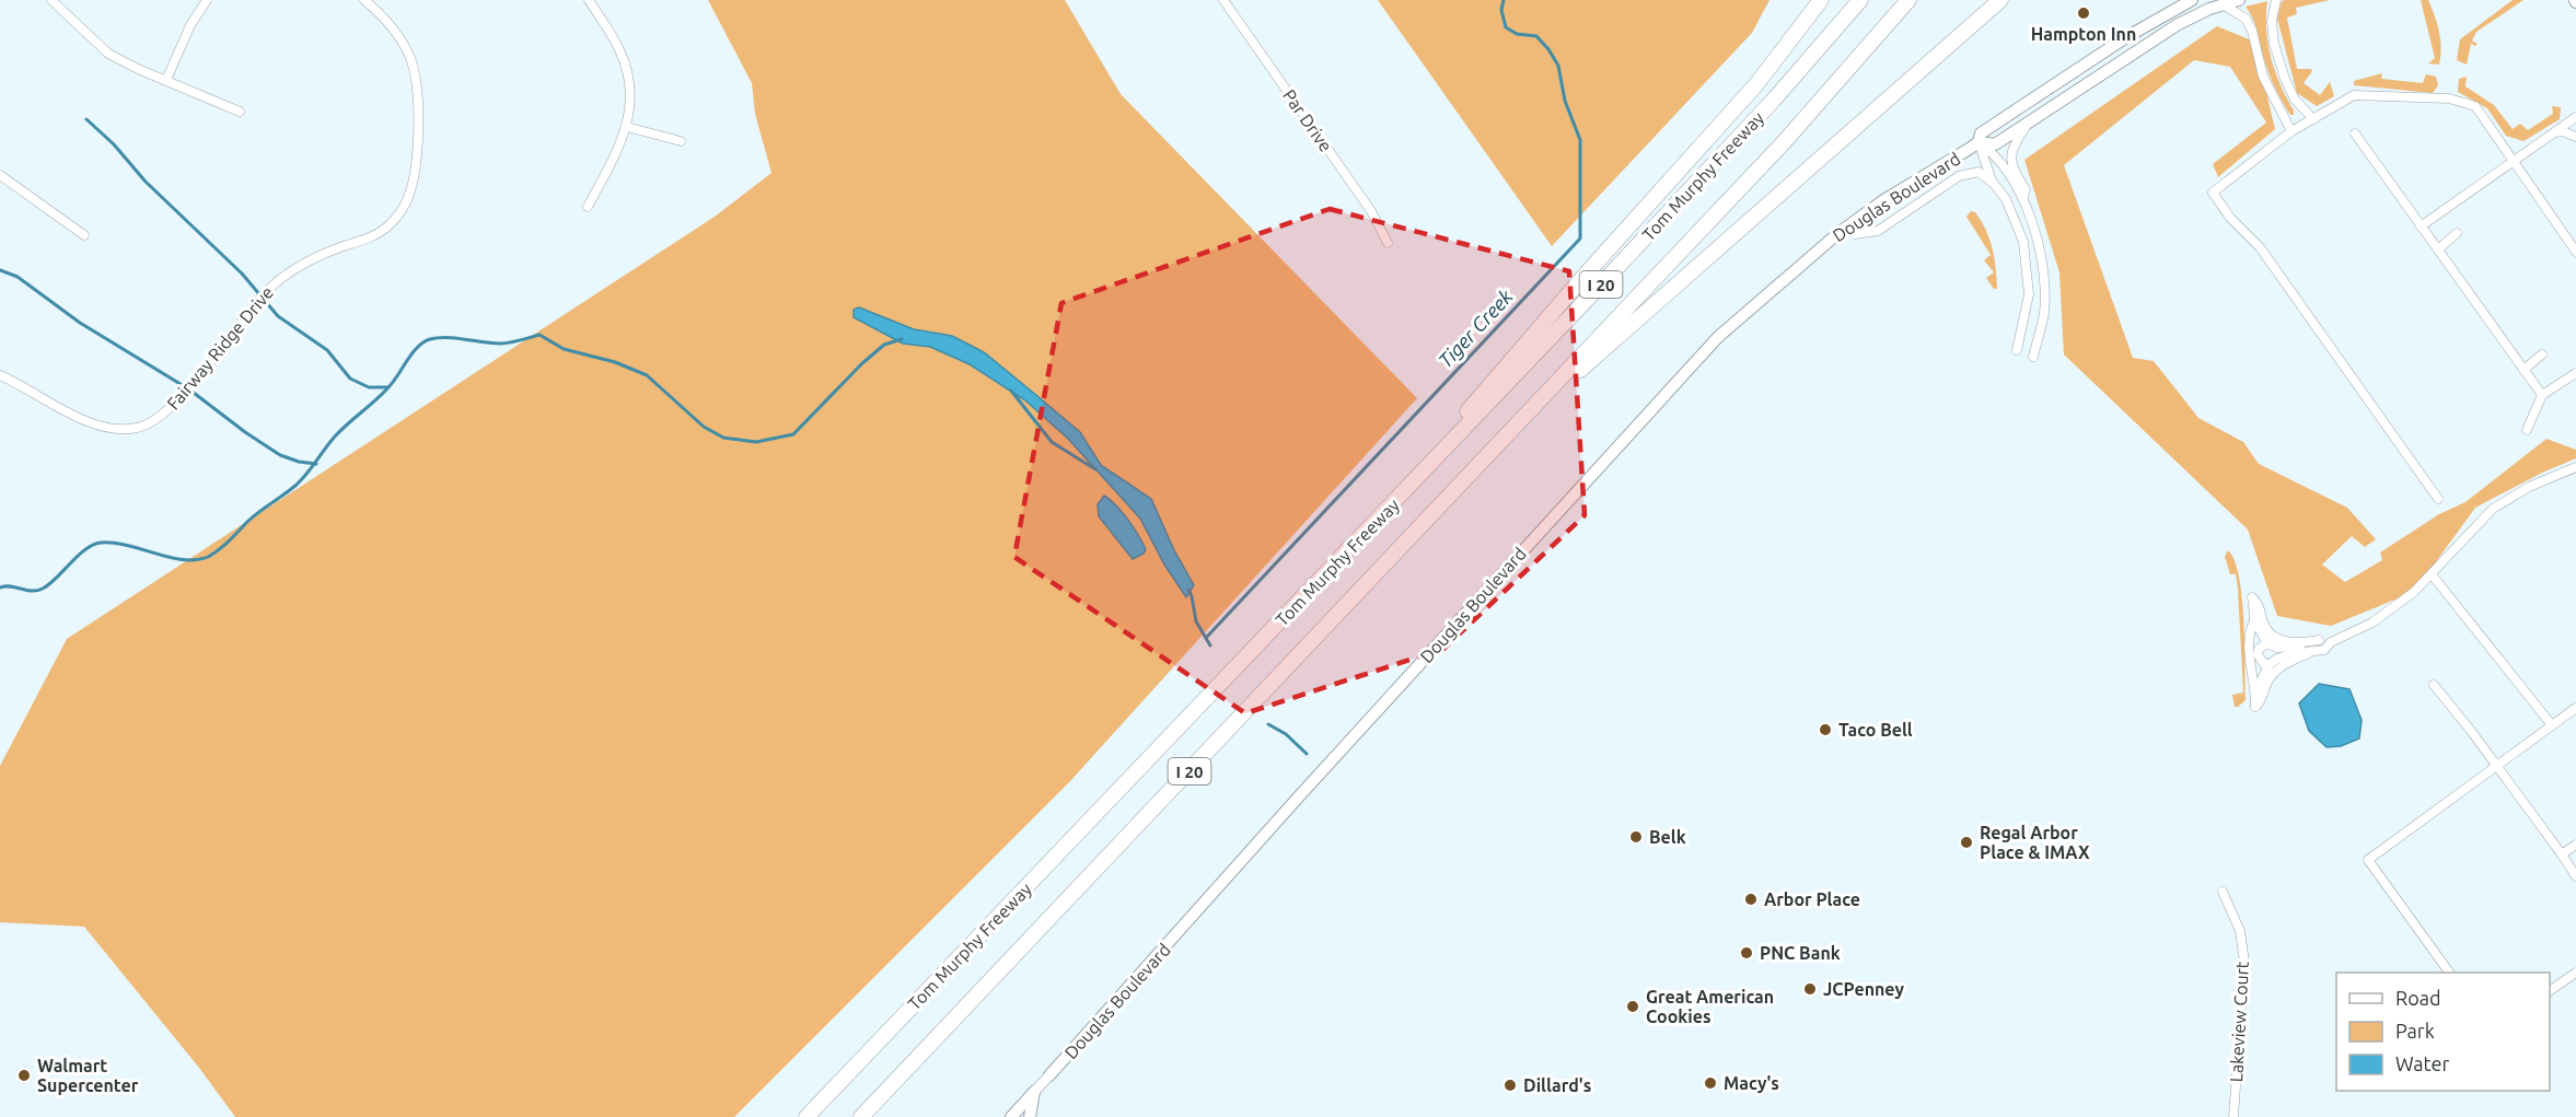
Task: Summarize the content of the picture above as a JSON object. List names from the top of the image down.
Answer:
{
  "streets": {
    "highway": ["Tom Murphy Freeway", "I 20"],
    "main road": ["Douglas Boulevard"],
    "street": ["Par Drive", "Fairway Ridge Drive", "Lakeview Court"]
  },
  "water": ["Tiger Creek"],
  "places": [
    "Hampton Inn",
    "Taco Bell",
    "Belk",
    "Regal Arbor Place & IMAX",
    "Arbor Place",
    "PNC Bank",
    "JCPenney",
    "Great American Cookies",
    "Walmart Supercenter",
    "Macy's",
    "Dillard's"
  ],
  "legend": ["Road", "Park", "Water"]
}
